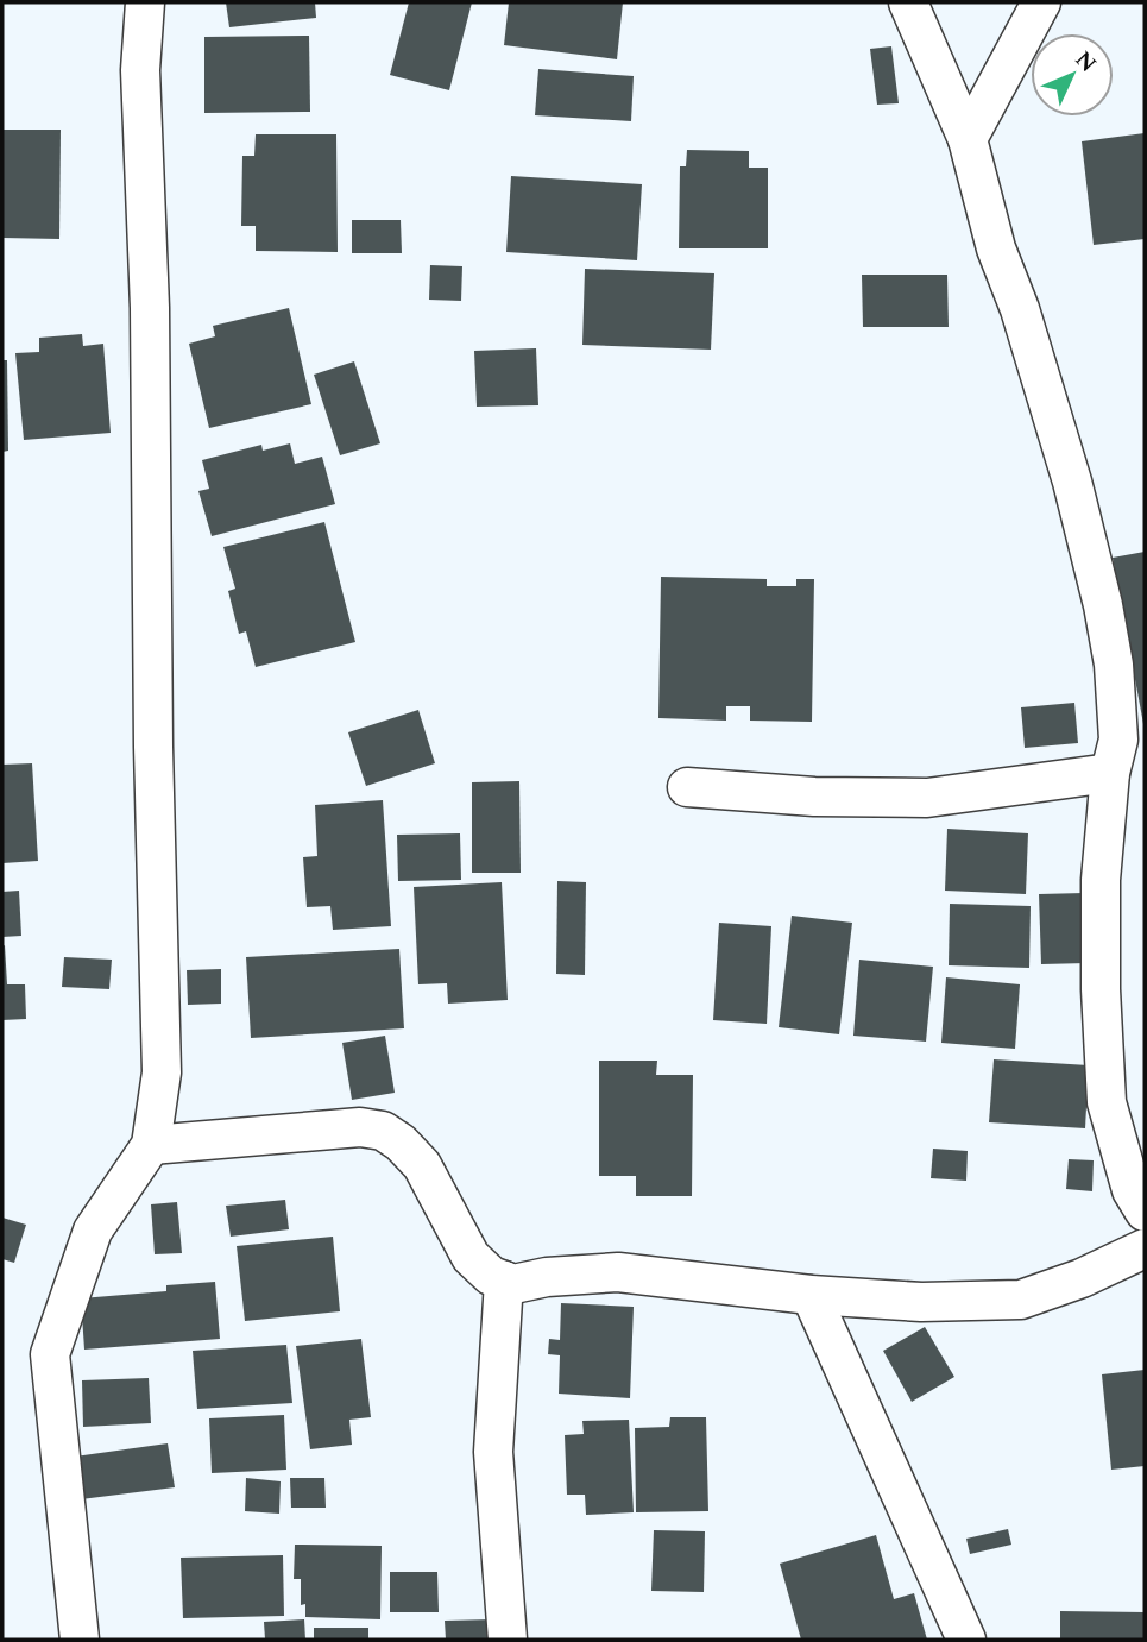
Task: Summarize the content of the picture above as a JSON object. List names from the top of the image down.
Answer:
{
  "north": "top right"
}
